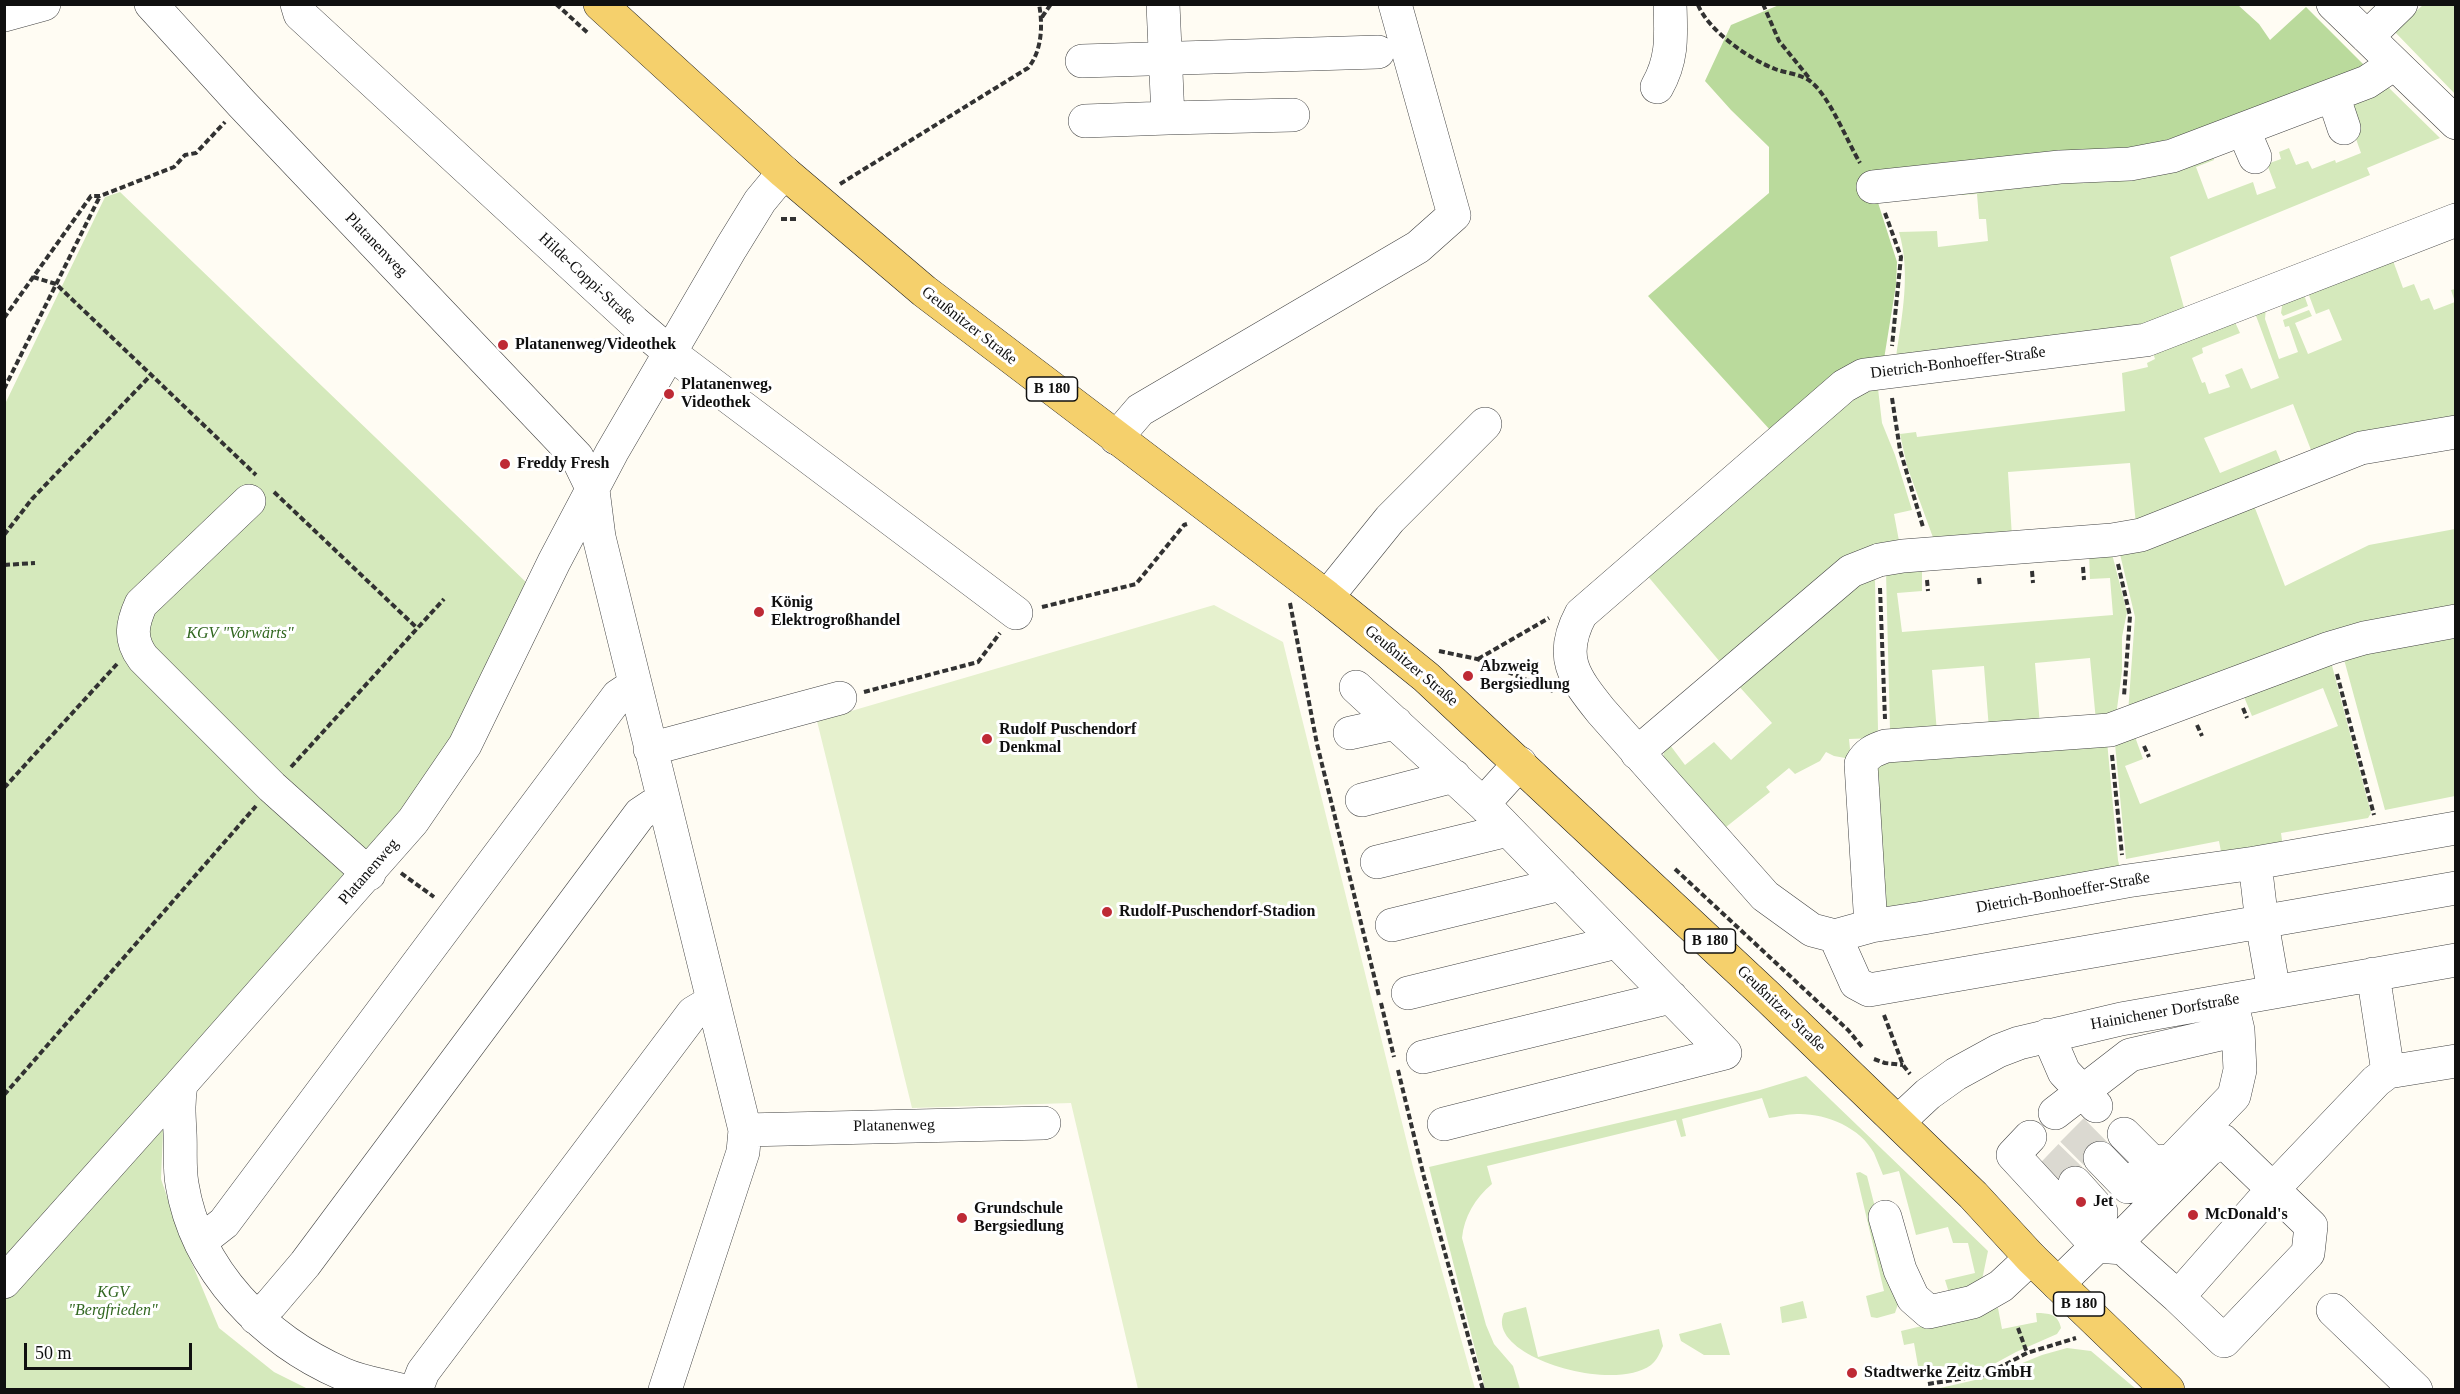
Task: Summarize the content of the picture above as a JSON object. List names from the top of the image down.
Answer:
{
  "streets": {
    "main road": ["Geußnitzer Straße", "B 180"],
    "street": [
      "Platanenweg",
      "Hilde-Coppi-Straße",
      "Dietrich-Bonhoeffer-Straße",
      "Hainichener Dorfstraße"
    ]
  },
  "crossings": [
    ["Platanenweg", "Hilde-Coppi-Straße"],
    ["Platanenweg", "Geußnitzer Straße"],
    ["Geußnitzer Straße", "Hainichener Dorfstraße"]
  ],
  "parks": ["KGV \"Vorwärts\"", "KGV \"Bergfrieden\""],
  "places": [
    "Platanenweg/Videothek",
    "Platanenweg, Videothek",
    "Freddy Fresh",
    "König Elektrogroßhandel",
    "Abzweig Bergsiedlung",
    "Rudolf Puschendorf Denkmal",
    "Rudolf-Puschendorf-Stadion",
    "Jet",
    "McDonald's",
    "Grundschule Bergsiedlung",
    "Stadtwerke Zeitz GmbH"
  ],
  "scale_bar": "50 m"
}
